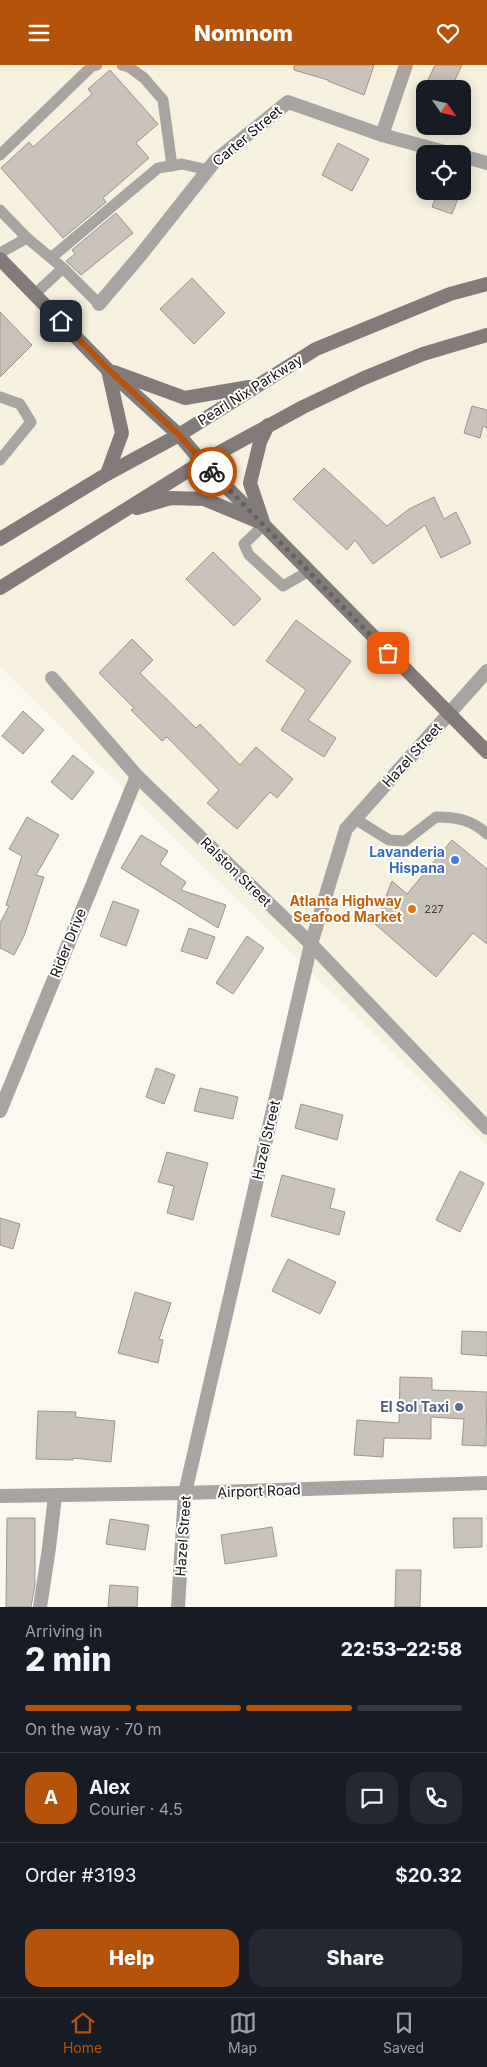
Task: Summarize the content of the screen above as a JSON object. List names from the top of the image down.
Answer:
{
  "streets": {
    "main road": ["Pearl Nix Parkway"],
    "street": [
      "Carter Street",
      "Hazel Street",
      "Ralston Street",
      "Rider Drive",
      "Airport Road"
    ]
  },
  "crossings": [
    ["Hazel Street", "Ralston Street"],
    ["Hazel Street", "Airport Road"],
    ["Ralston Street", "Rider Drive"]
  ],
  "places": ["Lavanderia Hispana", "Atlanta Highway Seafood Market", "El Sol Taxi"],
  "house_numbers": ["227"],
  "north": "bottom right",
  "page": {
    "header": "Nomnom",
    "heading": ["2 min", "Arriving in", "22:53–22:58"],
    "panel": [
      "Alex",
      "Courier · 4.5",
      "Order #3193",
      "$20.32"
    ],
    "bar": "On the way · 70 m",
    "round": "A",
    "buttons": ["Help", "Share"],
    "tabs": ["Home", "Map", "Saved"]
  }
}
